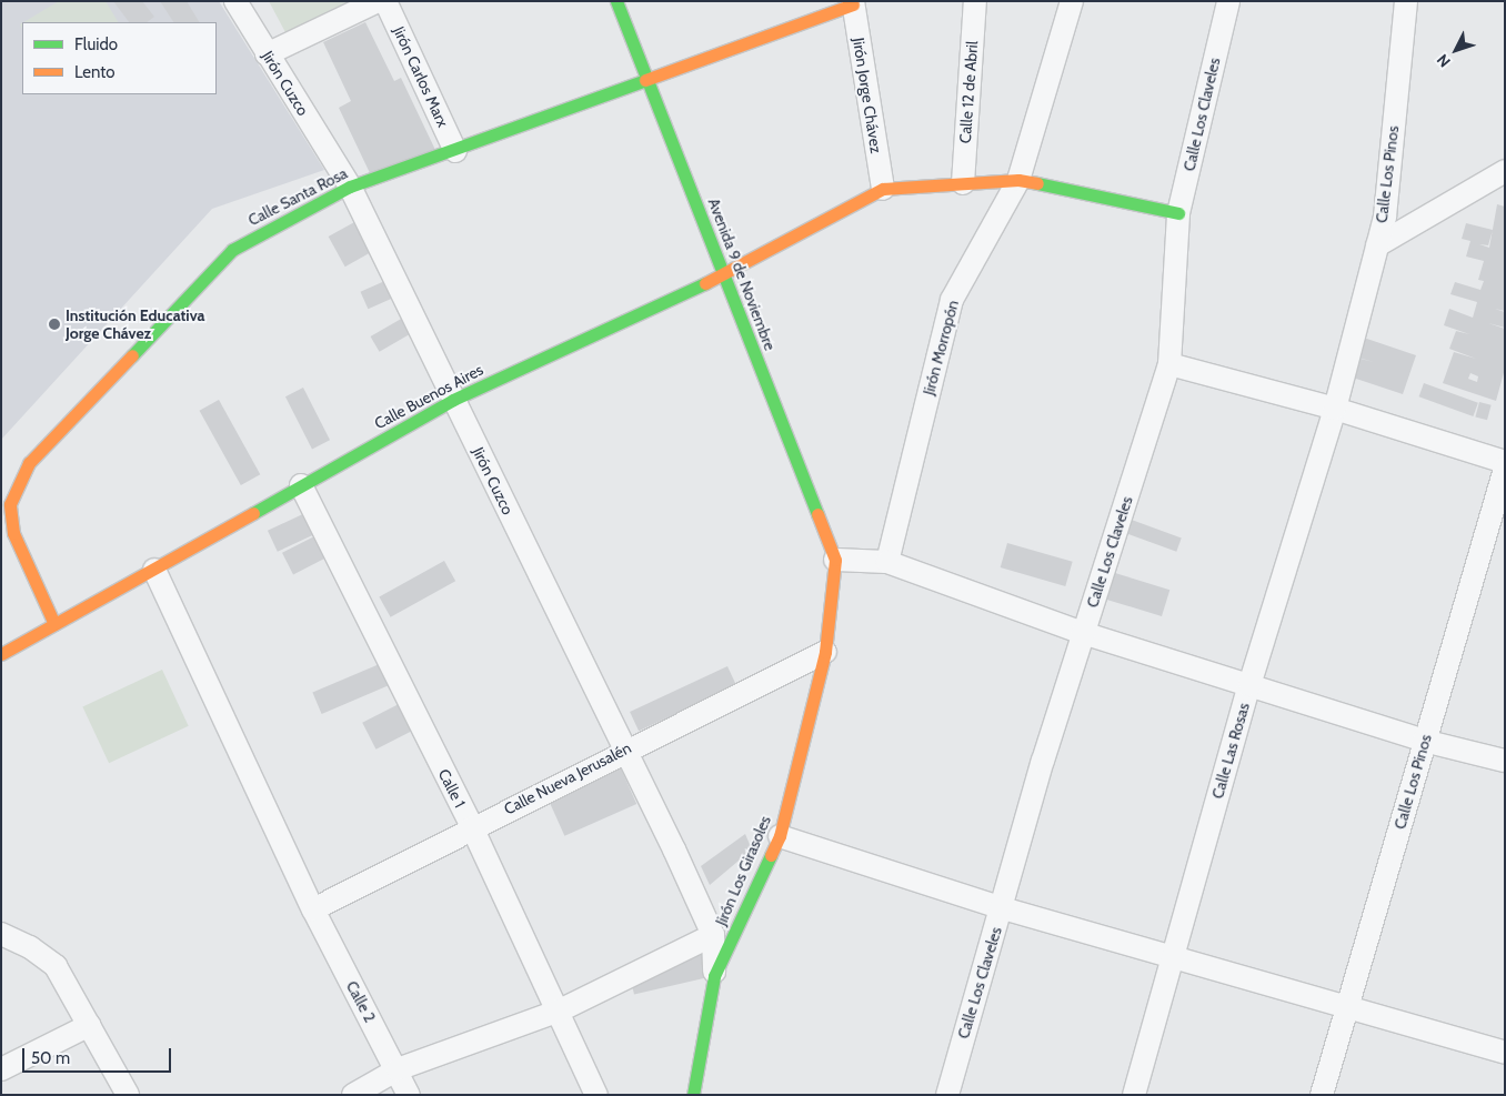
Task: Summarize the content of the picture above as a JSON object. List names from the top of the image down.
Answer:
{
  "streets": {
    "street": [
      "Jirón Carlos Marx",
      "Jirón Cuzco",
      "Calle 12 de Abril",
      "Jirón Jorge Chávez",
      "Calle Los Claveles",
      "Calle Los Pinos",
      "Calle Santa Rosa",
      "Avenida 9 de Noviembre",
      "Jirón Morropón",
      "Calle Buenos Aires",
      "Calle Las Rosas",
      "Calle Nueva Jerusalén",
      "Calle 1",
      "Jirón Los Girasoles",
      "Calle 2"
    ]
  },
  "crossings": [
    ["Jirón Carlos Marx", "Calle Santa Rosa"],
    ["Jirón Cuzco", "Calle Santa Rosa"],
    ["Jirón Cuzco", "Calle Buenos Aires"],
    ["Jirón Cuzco", "Calle Nueva Jerusalén"],
    ["Jirón Cuzco", "Jirón Los Girasoles"],
    ["Jirón Jorge Chávez", "Calle Santa Rosa"],
    ["Jirón Jorge Chávez", "Calle Buenos Aires"],
    ["Calle Los Pinos", "Calle Las Rosas"],
    ["Calle Santa Rosa", "Avenida 9 de Noviembre"],
    ["Calle Santa Rosa", "Calle Buenos Aires"],
    ["Avenida 9 de Noviembre", "Calle Buenos Aires"],
    ["Avenida 9 de Noviembre", "Jirón Los Girasoles"],
    ["Calle Buenos Aires", "Calle 1"],
    ["Calle Buenos Aires", "Calle 2"],
    ["Calle Nueva Jerusalén", "Calle 1"],
    ["Calle Nueva Jerusalén", "Jirón Los Girasoles"],
    ["Calle Nueva Jerusalén", "Calle 2"]
  ],
  "places": ["Institución Educativa Jorge Chávez"],
  "legend": ["Fluido", "Lento"],
  "scale_bar": "50 m",
  "north": "bottom left"
}
